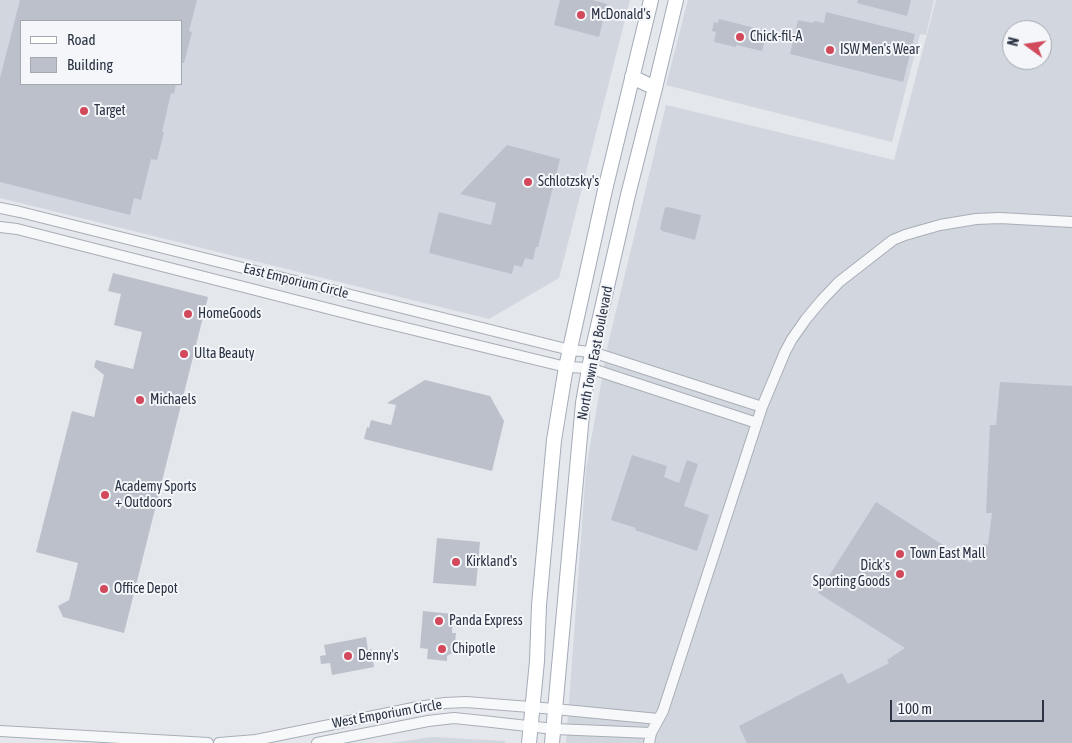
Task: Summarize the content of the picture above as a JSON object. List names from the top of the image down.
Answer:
{
  "streets": {
    "main road": ["North Town East Boulevard"],
    "street": ["East Emporium Circle", "West Emporium Circle"]
  },
  "crossings": [
    ["East Emporium Circle", "North Town East Boulevard"],
    ["North Town East Boulevard", "West Emporium Circle"]
  ],
  "places": [
    "McDonald's",
    "Chick-fil-A",
    "ISW Men's Wear",
    "Target",
    "Schlotzsky's",
    "HomeGoods",
    "Ulta Beauty",
    "Michaels",
    "Academy Sports + Outdoors",
    "Town East Mall",
    "Kirkland's",
    "Dick's Sporting Goods",
    "Office Depot",
    "Panda Express",
    "Chipotle",
    "Denny's"
  ],
  "legend": ["Road", "Building"],
  "scale_bar": "100 m",
  "north": "left"
}
